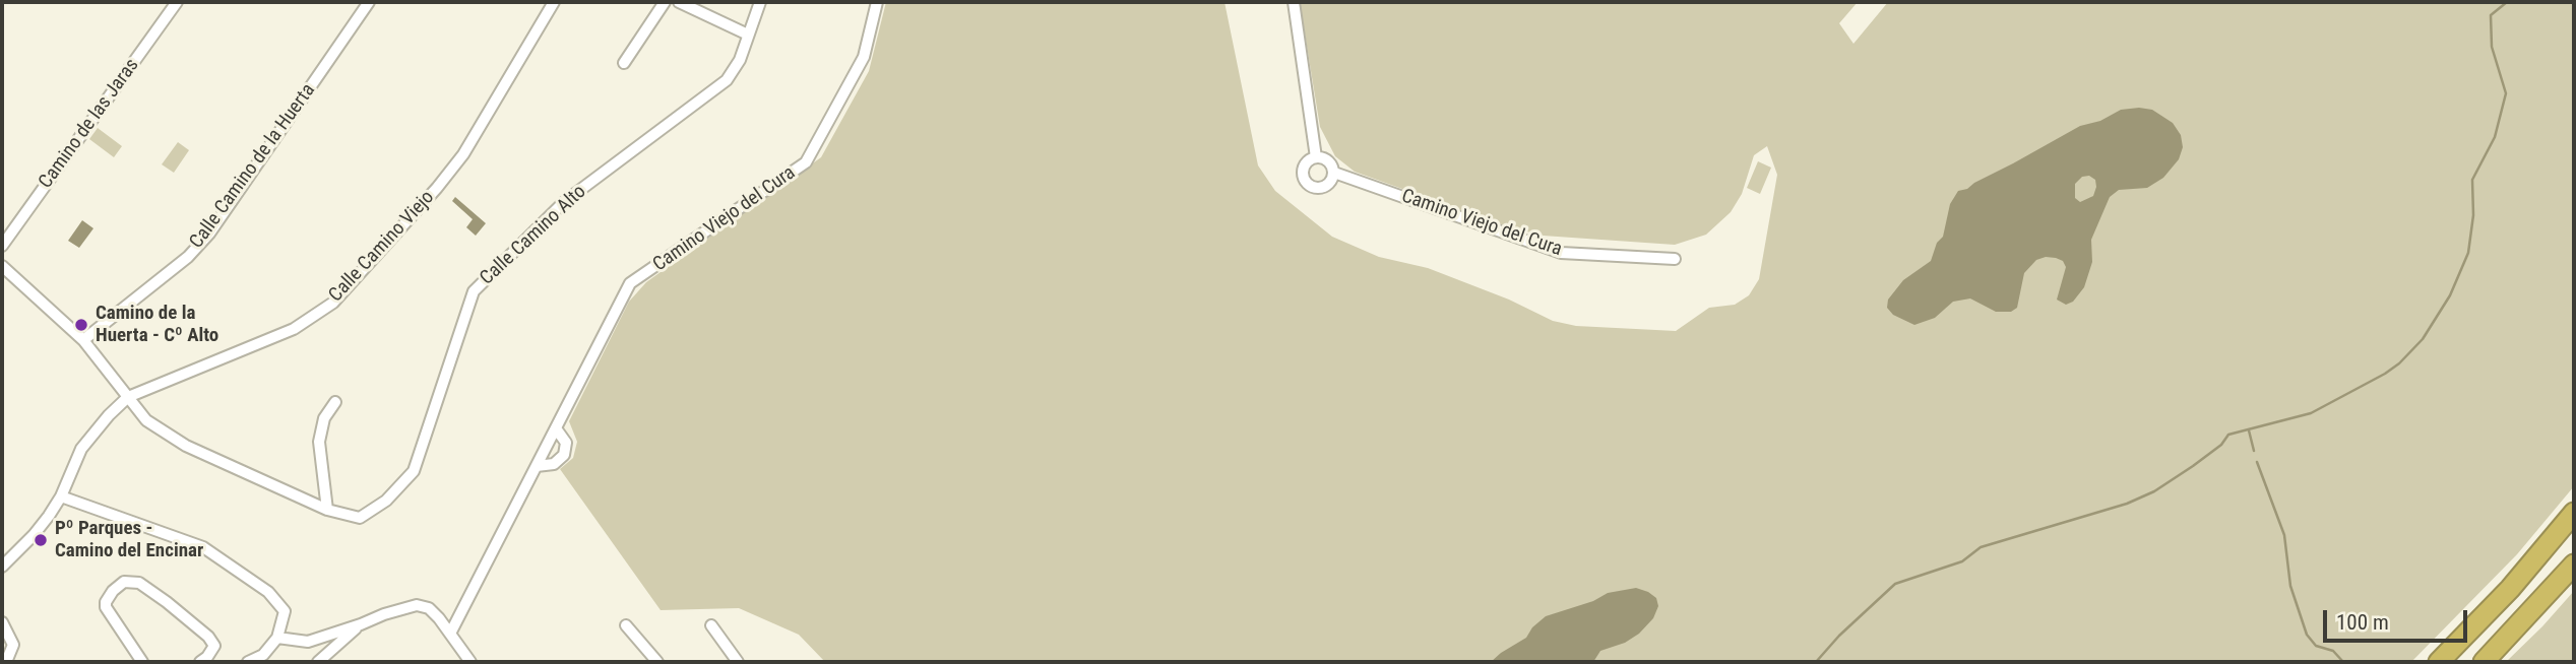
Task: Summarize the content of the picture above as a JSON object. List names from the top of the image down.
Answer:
{
  "streets": {
    "street": [
      "Camino de las Jaras",
      "Calle Camino de la Huerta",
      "Camino Viejo del Cura",
      "Calle Camino Alto",
      "Calle Camino Viejo"
    ]
  },
  "crossings": [
    ["Calle Camino de la Huerta", "Calle Camino Alto"],
    ["Calle Camino Alto", "Calle Camino Viejo"]
  ],
  "places": ["Camino de la Huerta - Cº Alto", "Pº Parques - Camino del Encinar"],
  "scale_bar": "100 m"
}
